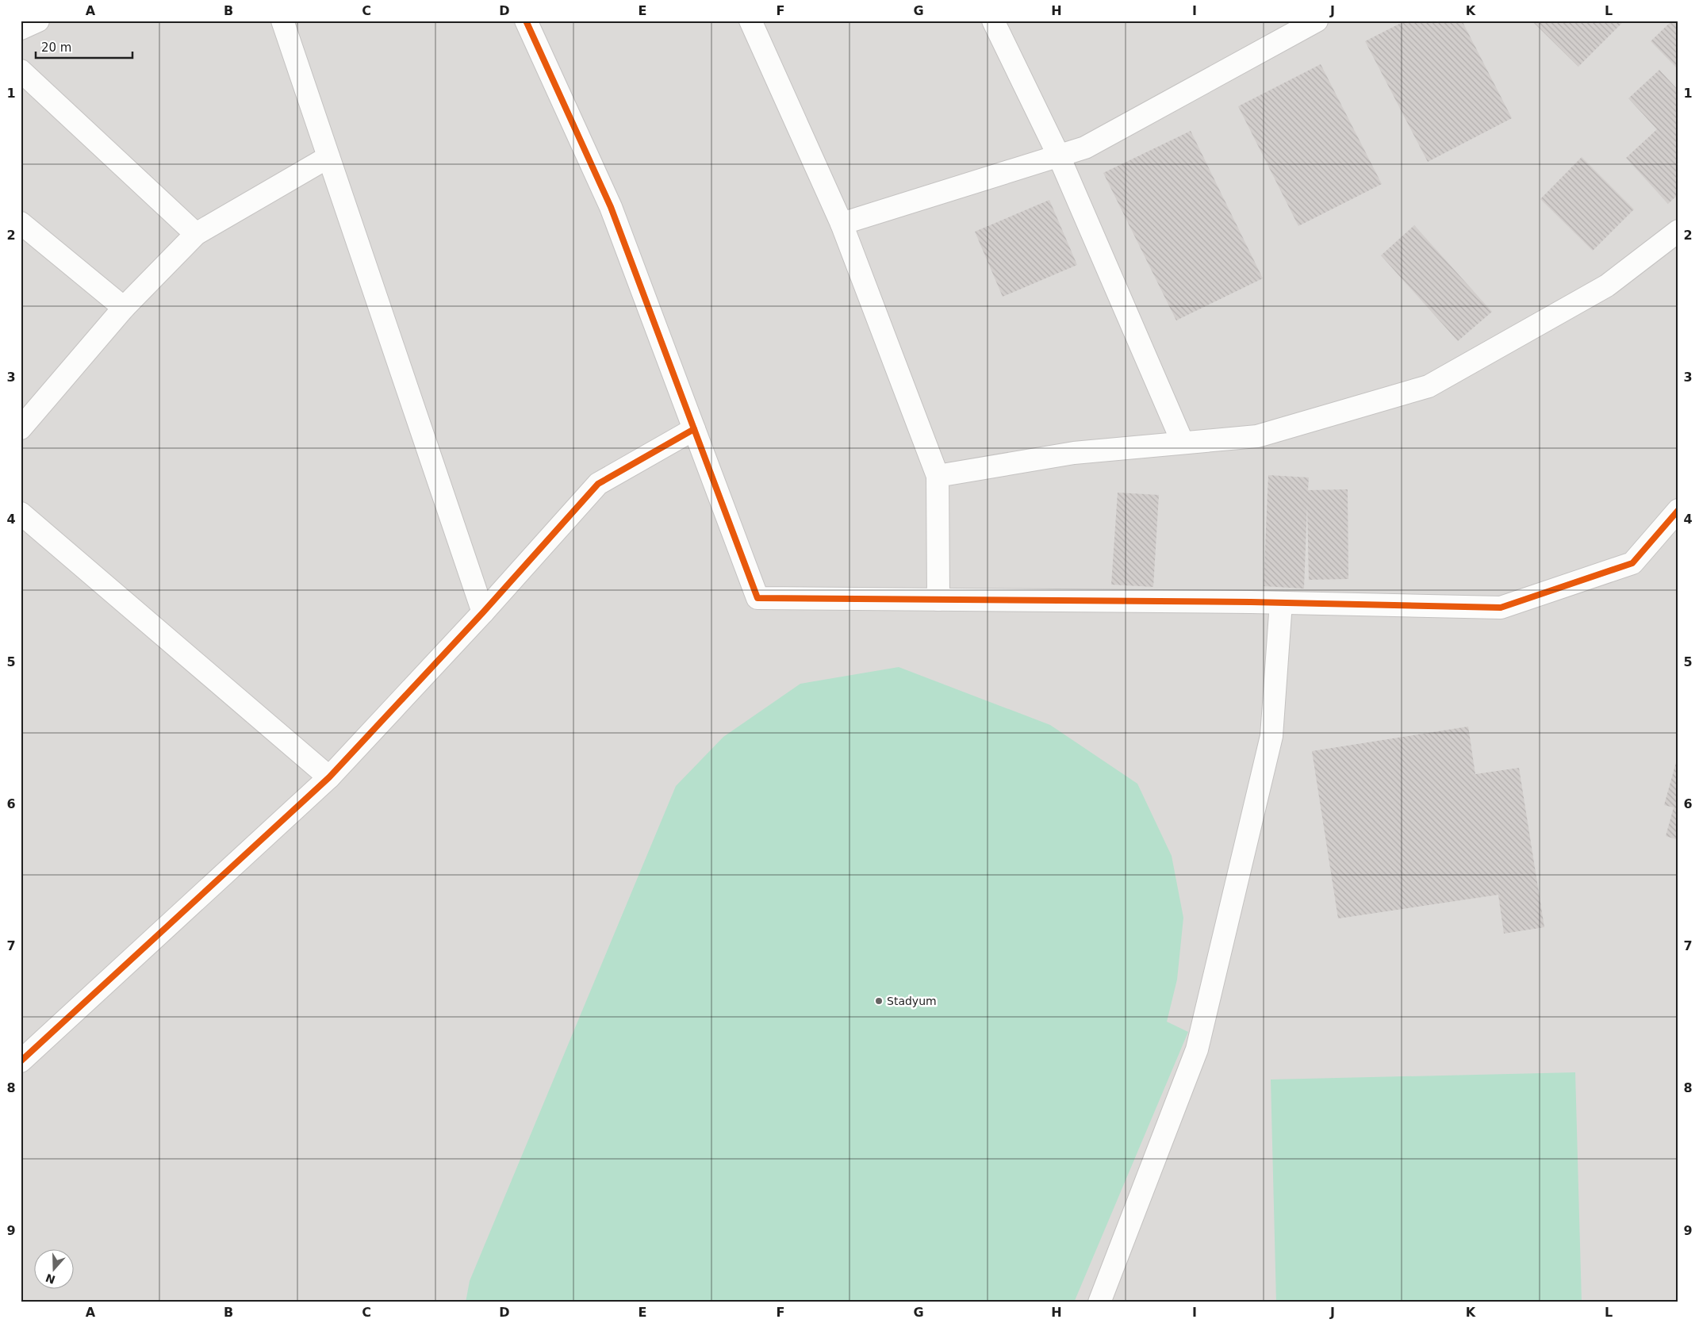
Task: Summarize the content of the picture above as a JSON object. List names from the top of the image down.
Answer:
{
  "places": ["Stadyum"],
  "scale_bar": "20 m",
  "north": "bottom",
  "grid": {
    "columns": [
      "A",
      "B",
      "C",
      "D",
      "E",
      "F",
      "G",
      "H",
      "I",
      "J",
      "K",
      "L"
    ],
    "rows": [
      "1",
      "2",
      "3",
      "4",
      "5",
      "6",
      "7",
      "8",
      "9"
    ]
  }
}
